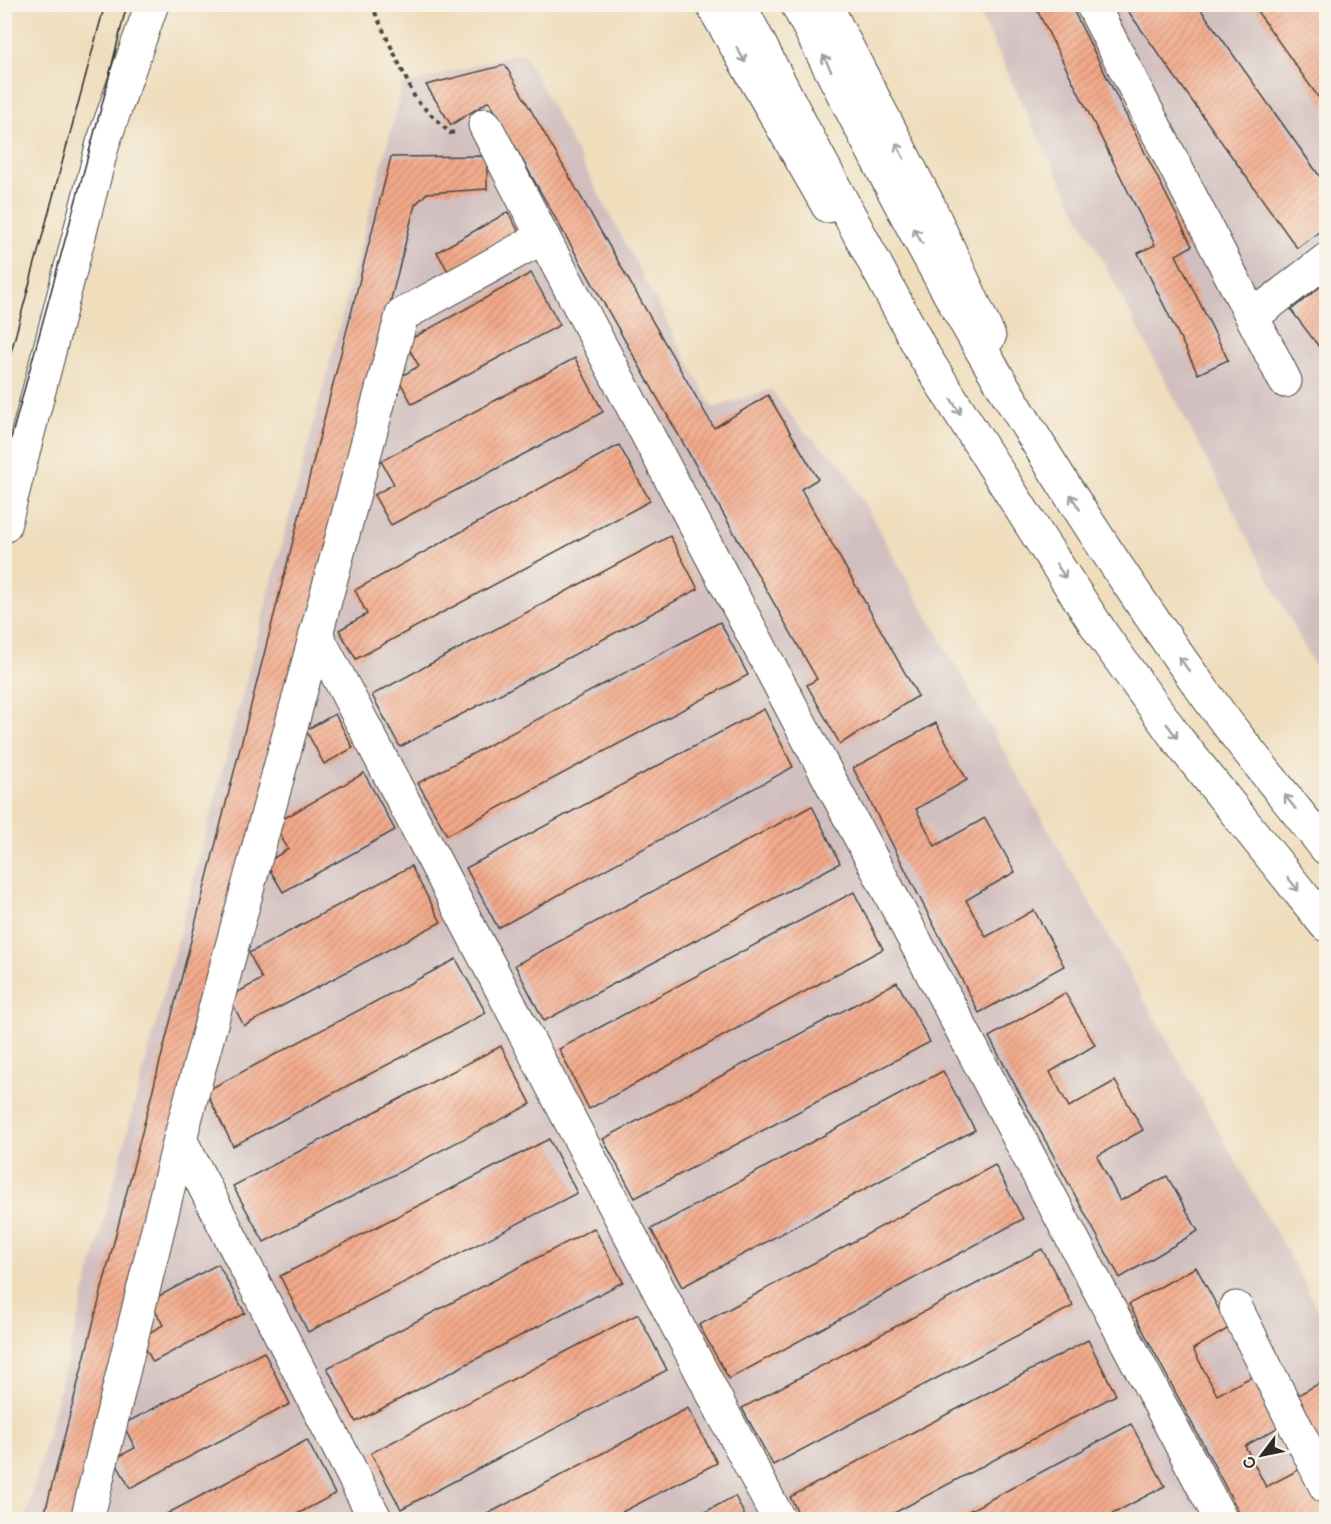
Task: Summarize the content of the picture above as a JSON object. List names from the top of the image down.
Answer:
{
  "north": "bottom left"
}
